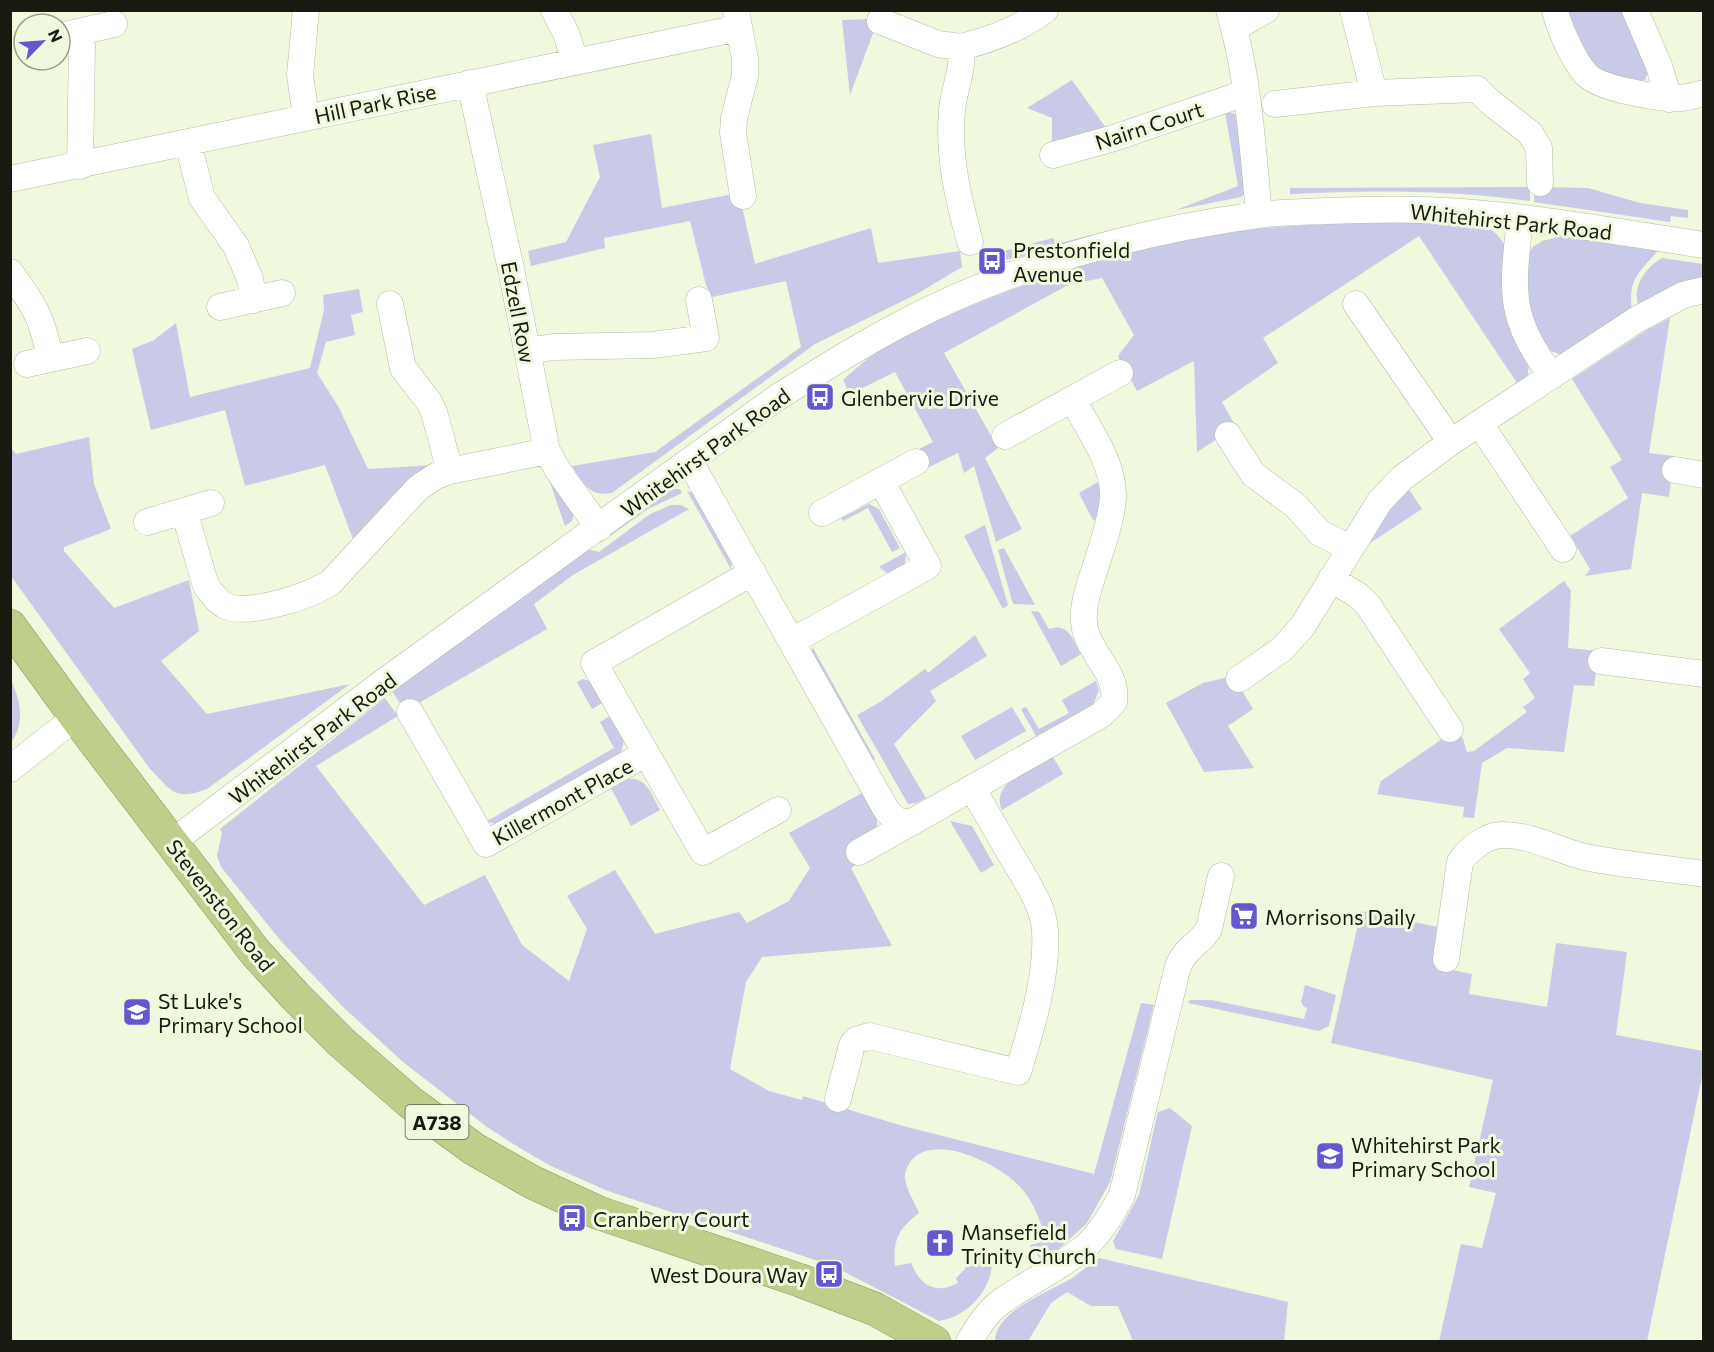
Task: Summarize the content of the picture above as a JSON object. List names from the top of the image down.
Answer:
{
  "streets": {
    "highway": ["Stevenston Road", "A738"],
    "street": [
      "Hill Park Rise",
      "Nairn Court",
      "Whitehirst Park Road",
      "Edzell Row",
      "Killermont Place"
    ]
  },
  "crossings": [
    ["Hill Park Rise", "Edzell Row"],
    ["Whitehirst Park Road", "Edzell Row"],
    ["Whitehirst Park Road", "Stevenston Road"]
  ],
  "places": {
    "bus stop": [
      "Prestonfield Avenue",
      "Glenbervie Drive",
      "Cranberry Court",
      "West Doura Way"
    ],
    "supermarket": ["Morrisons Daily"],
    "school or university": ["St Luke's Primary School", "Whitehirst Park Primary School"],
    "church": ["Mansefield Trinity Church"]
  },
  "north": "top right"
}
